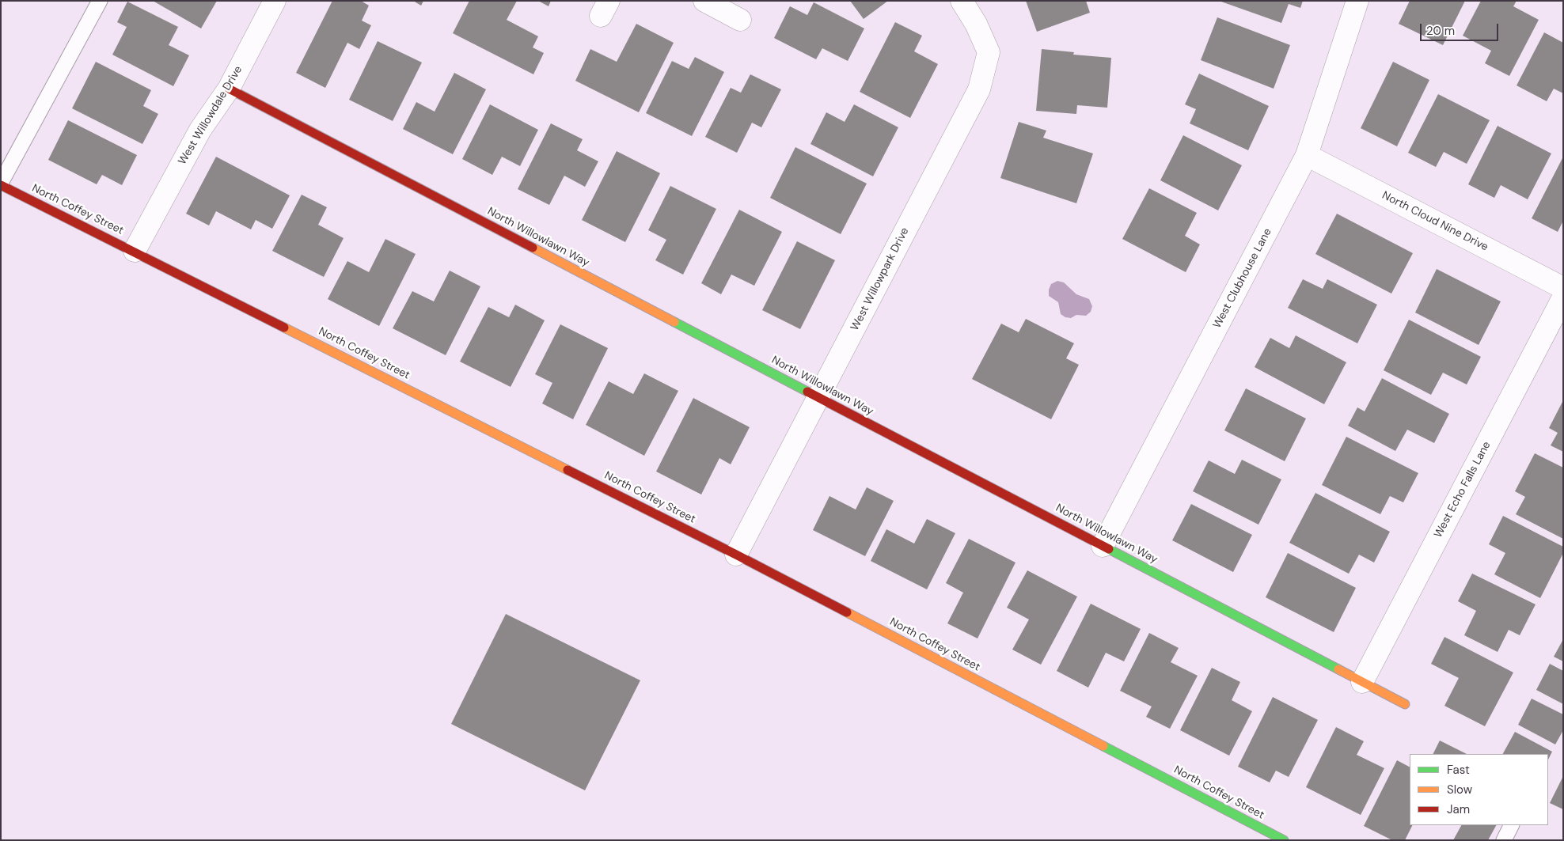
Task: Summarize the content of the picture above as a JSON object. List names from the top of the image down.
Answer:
{
  "streets": {
    "street": [
      "West Willowdale Drive",
      "North Coffey Street",
      "North Cloud Nine Drive",
      "North Willowlawn Way",
      "West Clubhouse Lane",
      "West Willowpark Drive",
      "West Echo Falls Lane"
    ]
  },
  "crossings": [
    ["West Willowdale Drive", "North Coffey Street"],
    ["West Willowdale Drive", "North Willowlawn Way"],
    ["North Coffey Street", "West Willowpark Drive"],
    ["North Cloud Nine Drive", "West Clubhouse Lane"],
    ["North Willowlawn Way", "West Clubhouse Lane"],
    ["North Willowlawn Way", "West Willowpark Drive"],
    ["North Willowlawn Way", "West Echo Falls Lane"]
  ],
  "legend": ["Fast", "Slow", "Jam"],
  "scale_bar": "20 m"
}
